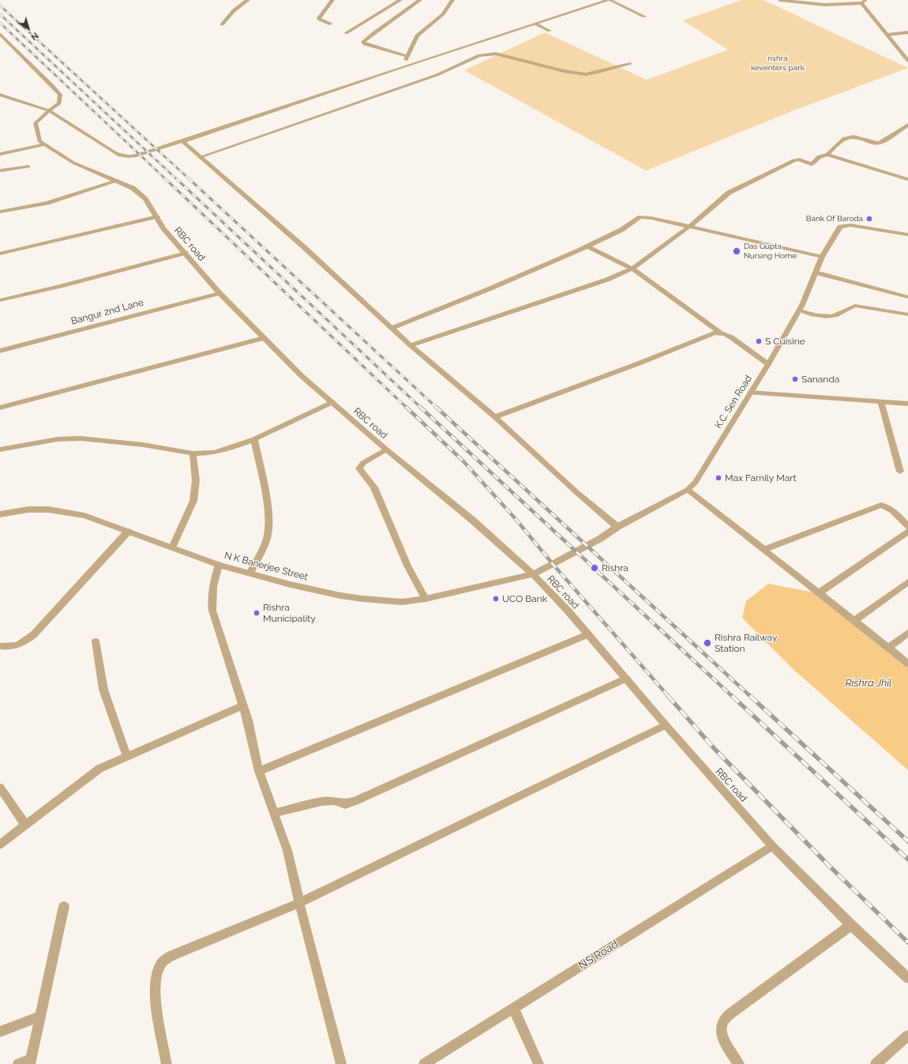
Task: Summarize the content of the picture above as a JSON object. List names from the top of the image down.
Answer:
{
  "streets": {
    "street": [
      "RBC road",
      "Bangur 2nd Lane",
      "K.C. Sen Road",
      "N K Banerjee Street",
      "NS Road"
    ]
  },
  "crossings": [
    ["RBC road", "Bangur 2nd Lane"],
    ["RBC road", "K.C. Sen Road"],
    ["RBC road", "N K Banerjee Street"],
    ["RBC road", "NS Road"],
    ["K.C. Sen Road", "N K Banerjee Street"]
  ],
  "water": ["Rishra Jhil"],
  "parks": ["rishra keventers park"],
  "places": [
    "Bank Of Baroda",
    "Das Gupta Nursing Home",
    "S Cuisine",
    "Sananda",
    "Max Family Mart",
    "Rishra",
    "UCO Bank",
    "Rishra Municipality",
    "Rishra Railway Station"
  ],
  "north": "bottom right"
}
